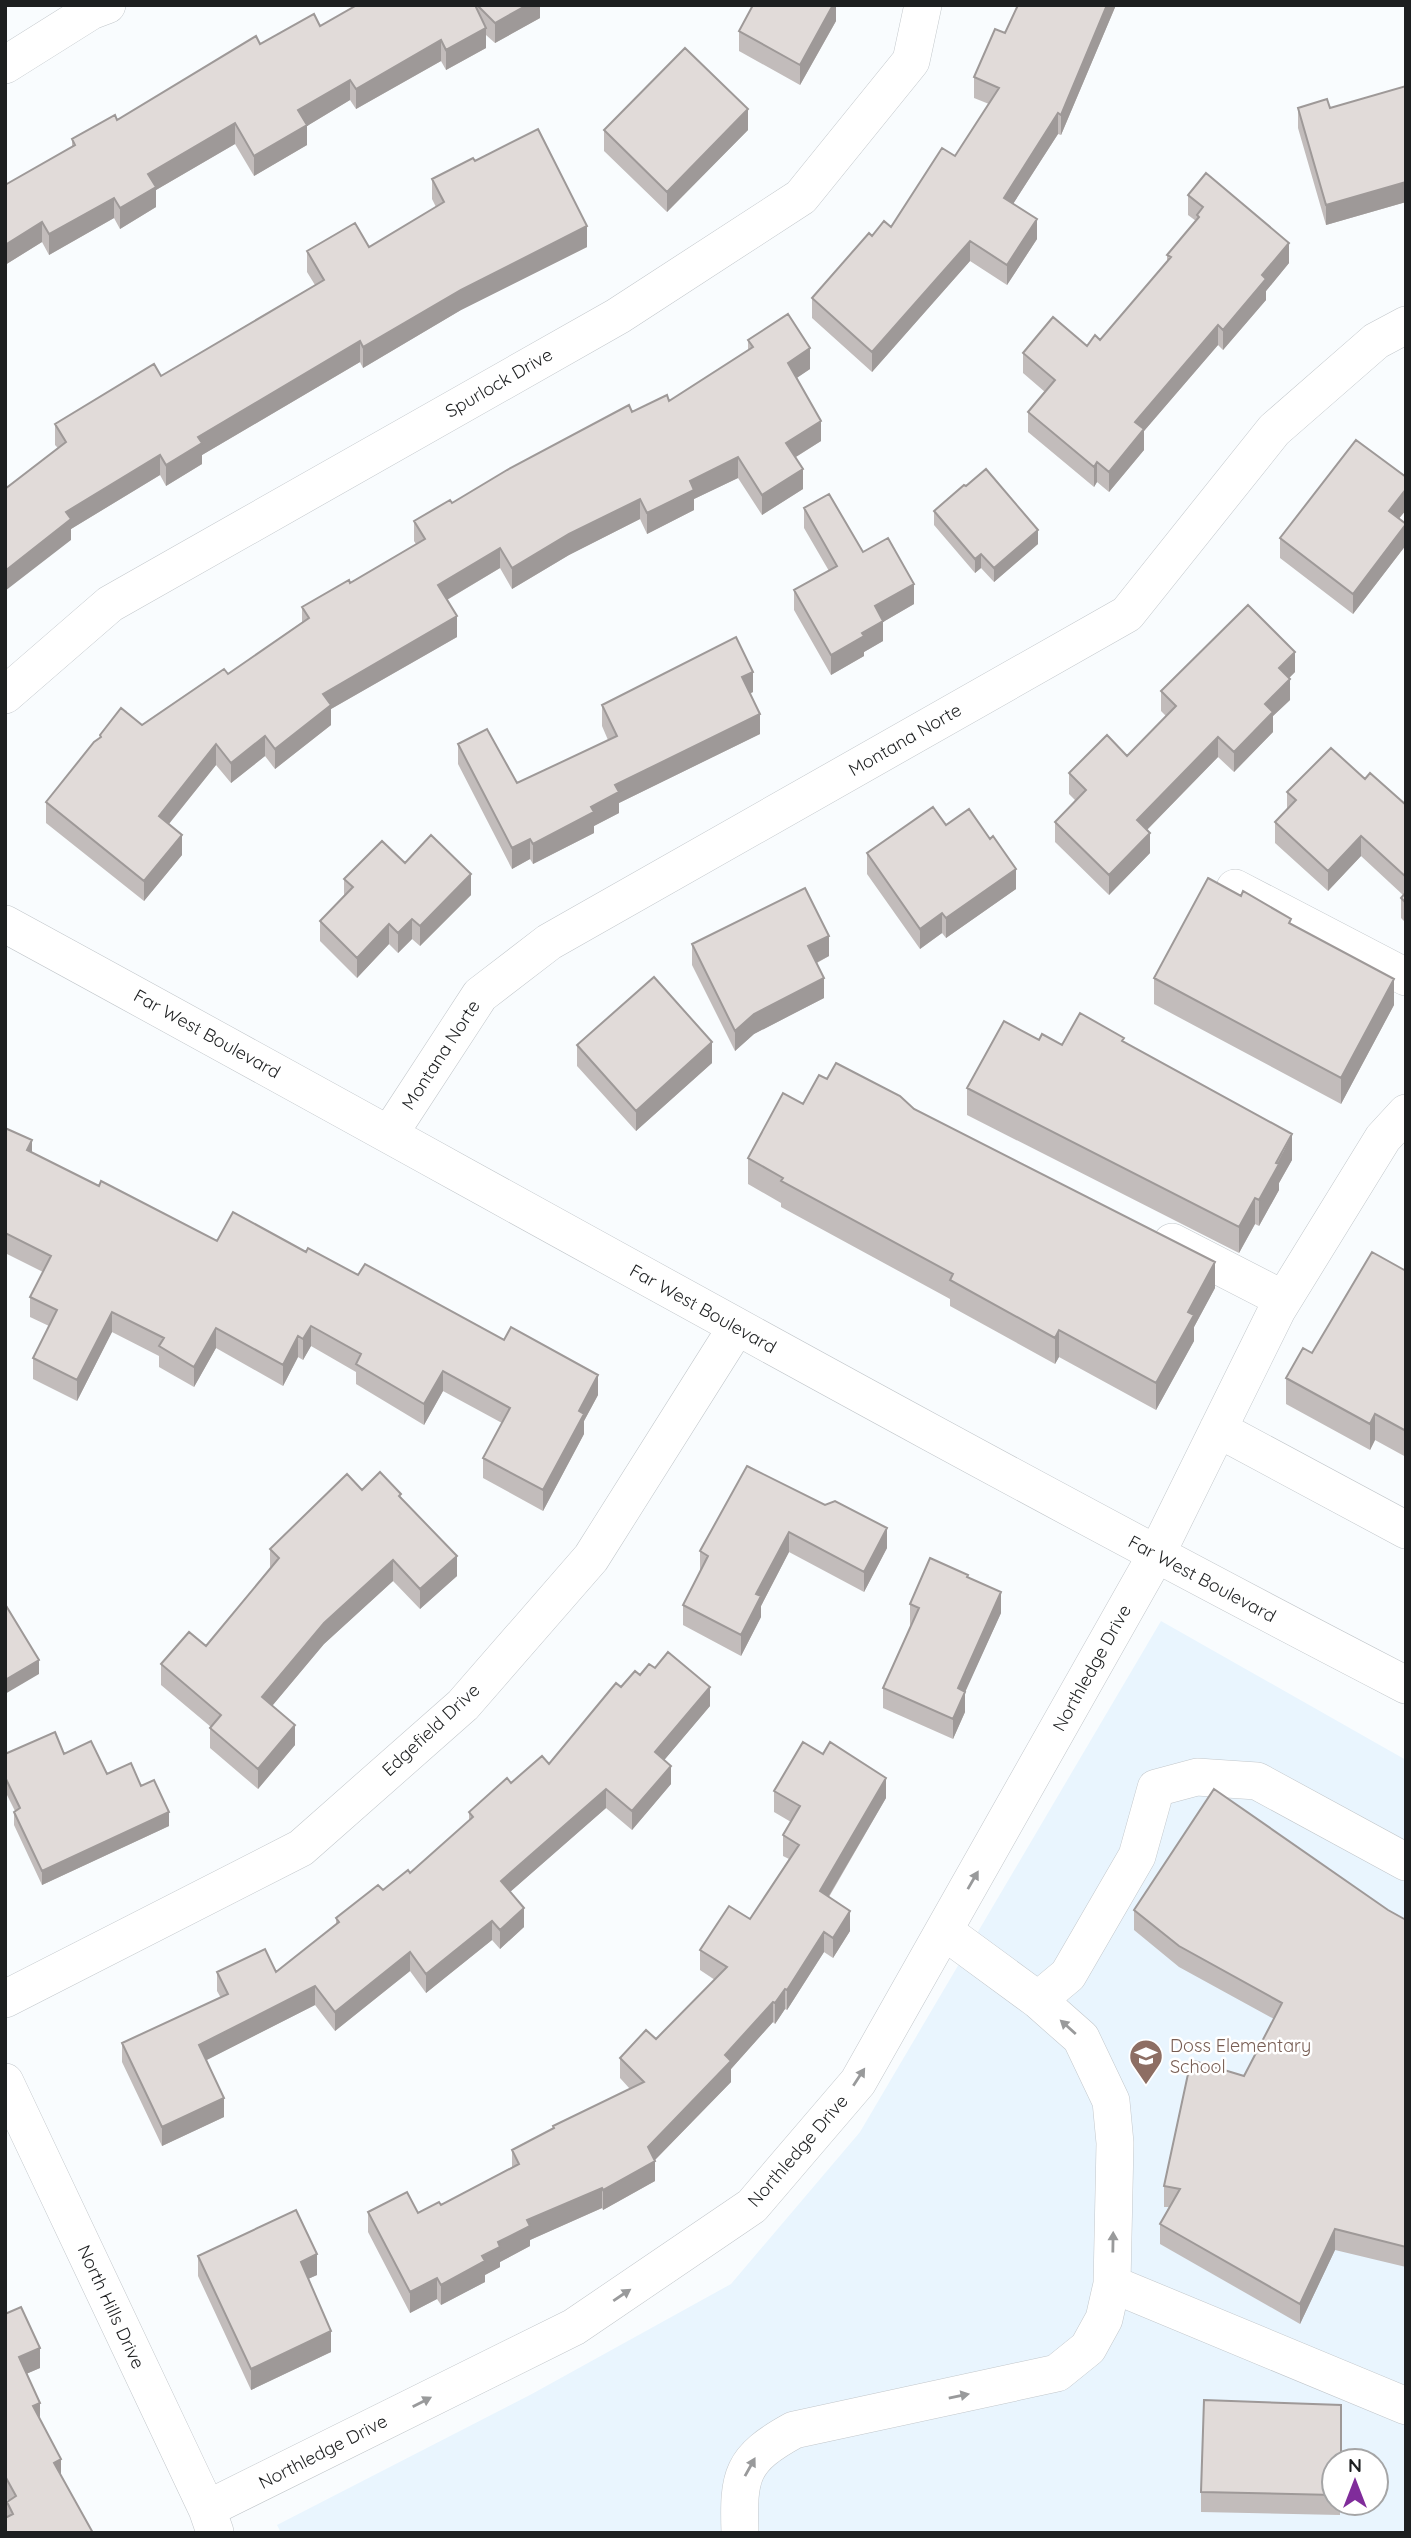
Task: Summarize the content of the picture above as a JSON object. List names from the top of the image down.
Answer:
{
  "streets": {
    "street": [
      "Spurlock Drive",
      "Montana Norte",
      "Far West Boulevard",
      "Northledge Drive",
      "Edgefield Drive",
      "North Hills Drive"
    ]
  },
  "crossings": [
    ["Montana Norte", "Far West Boulevard"],
    ["Far West Boulevard", "Northledge Drive"],
    ["Far West Boulevard", "Edgefield Drive"],
    ["Northledge Drive", "North Hills Drive"]
  ],
  "one_way": ["Northledge Drive"],
  "places": {
    "school or university": ["Doss Elementary School"]
  },
  "north": "top"
}
